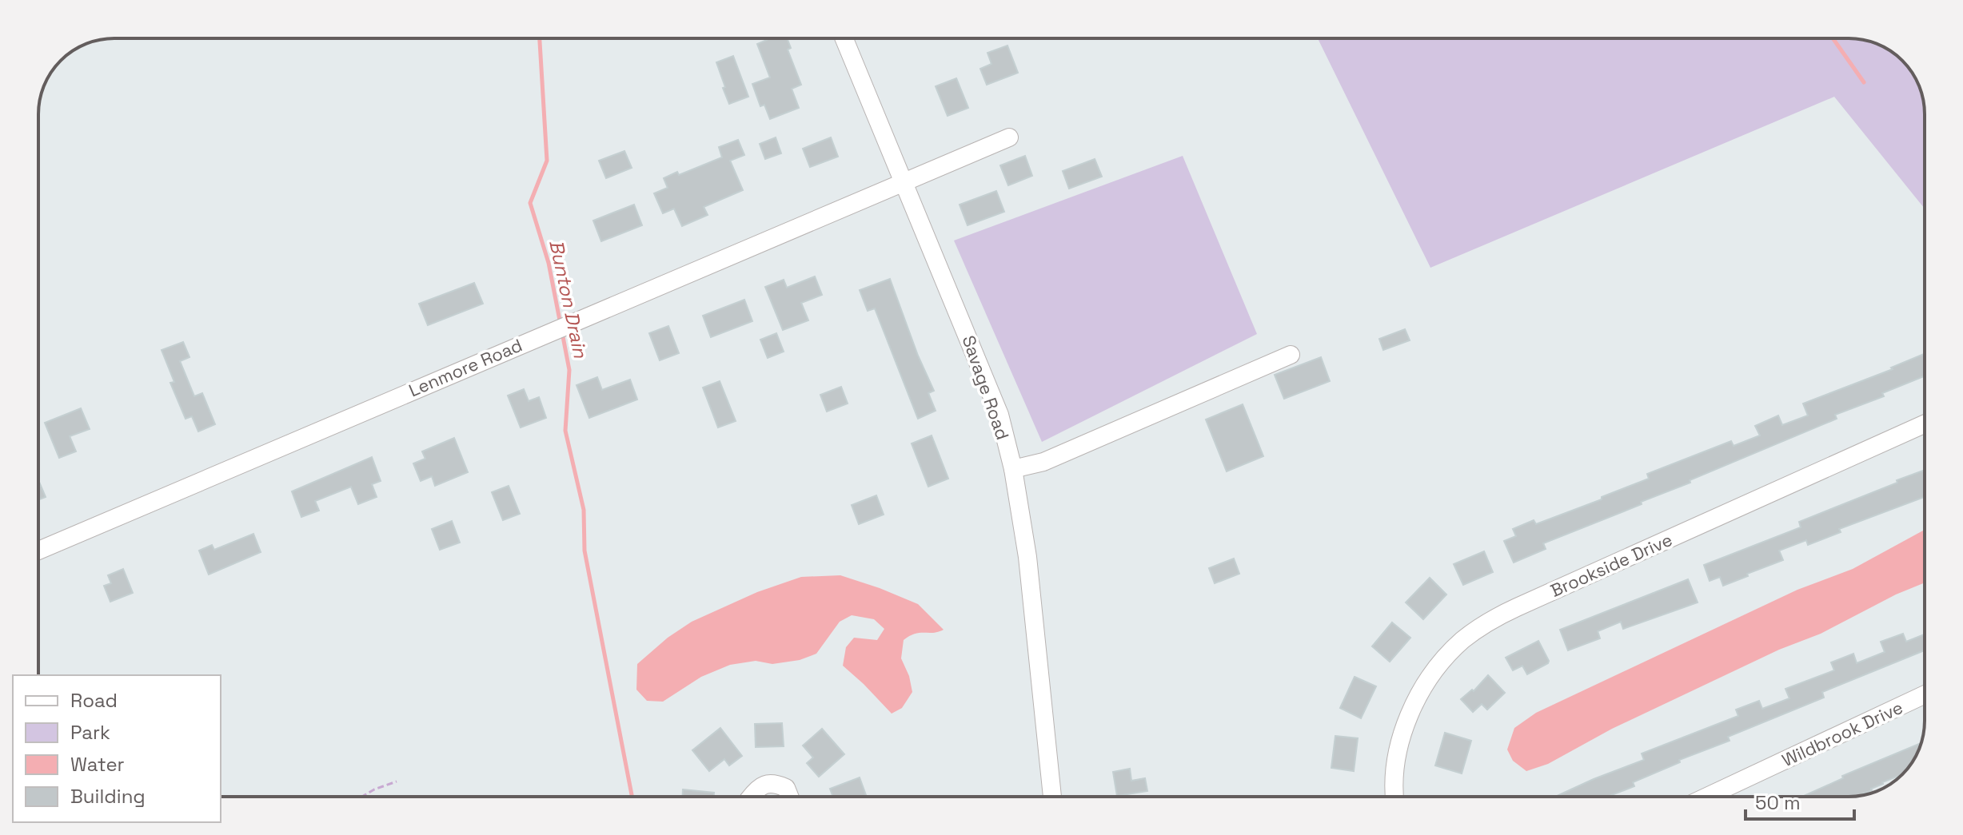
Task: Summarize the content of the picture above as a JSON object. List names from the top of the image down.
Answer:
{
  "streets": {
    "street": [
      "Lenmore Road",
      "Savage Road",
      "Brookside Drive",
      "Wildbrook Drive"
    ]
  },
  "crossings": [
    ["Lenmore Road", "Savage Road"]
  ],
  "water": ["Bunton Drain"],
  "legend": [
    "Road",
    "Park",
    "Water",
    "Building"
  ],
  "scale_bar": "50 m"
}
